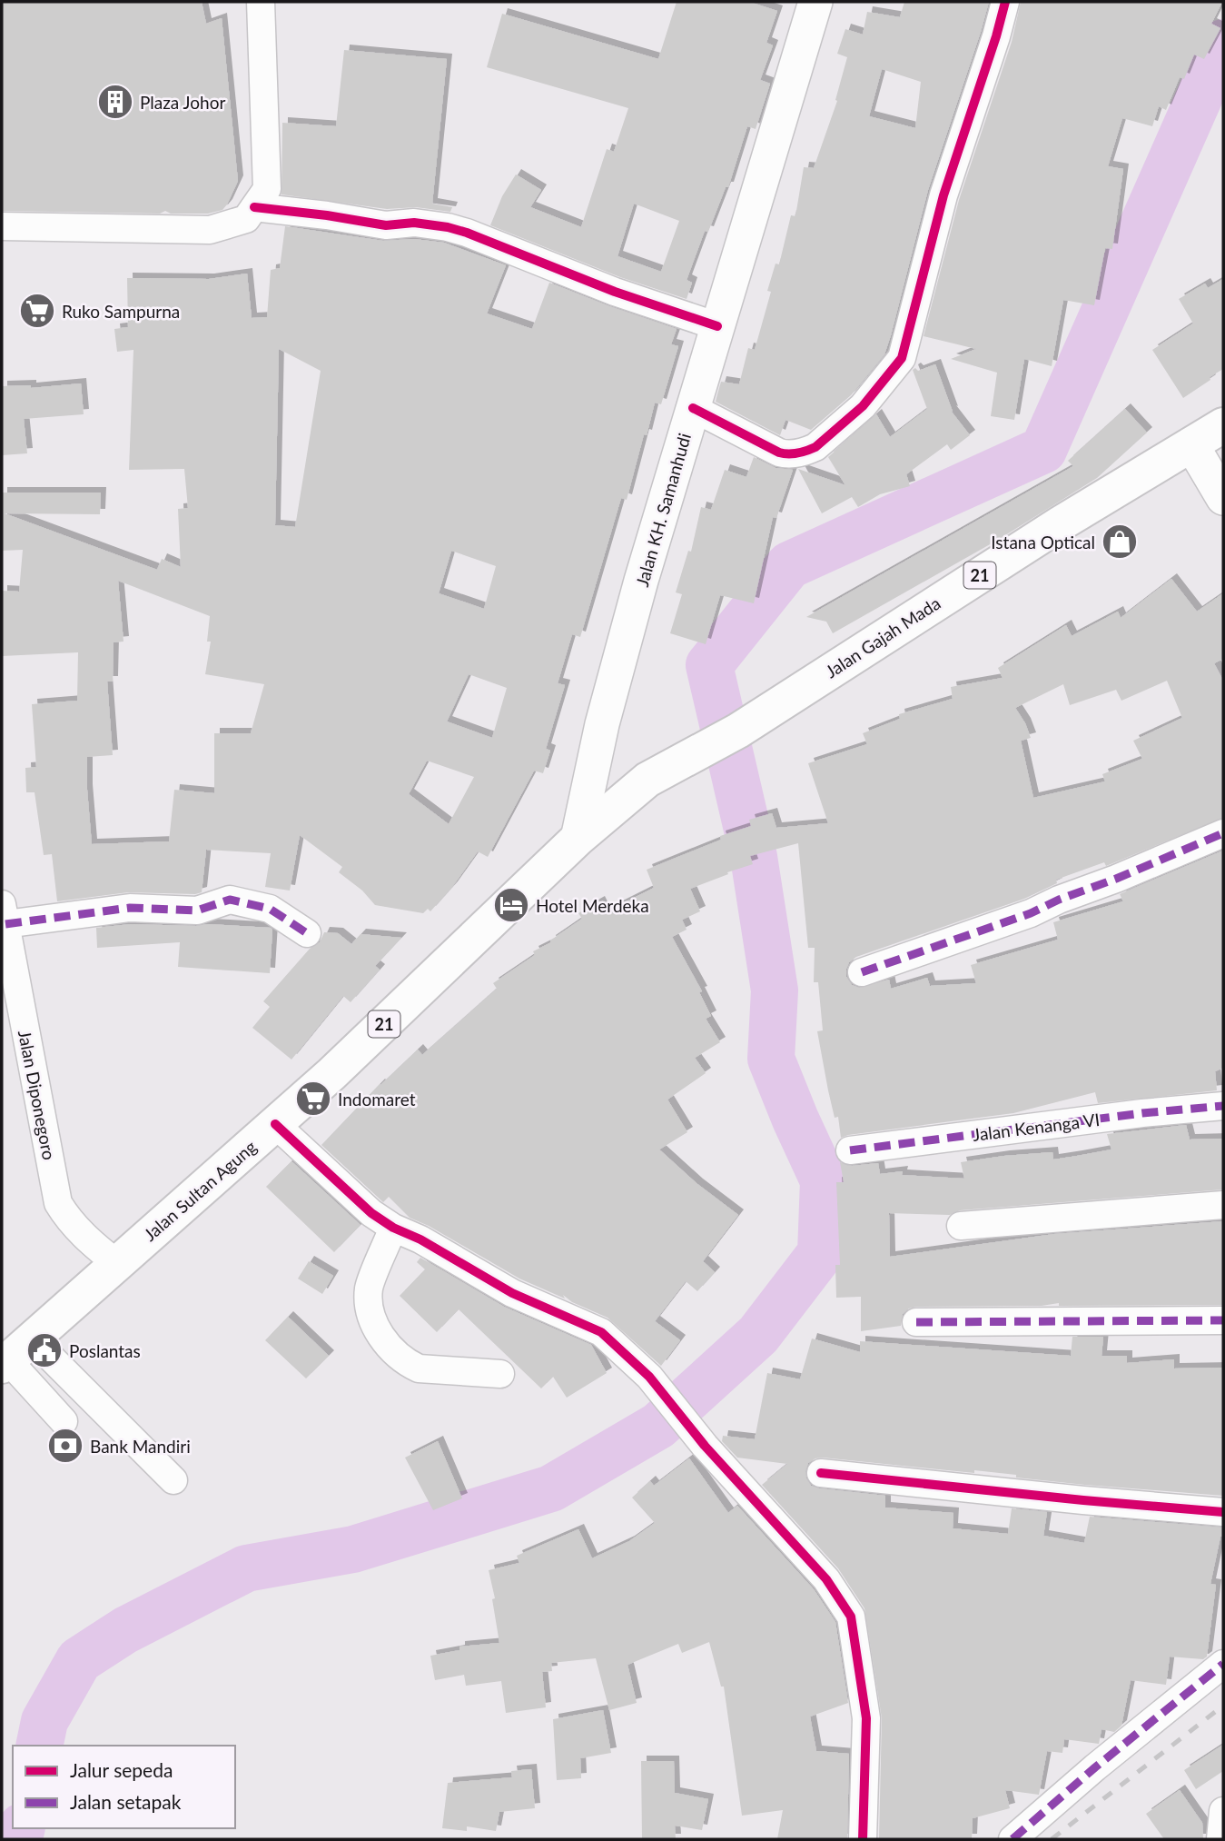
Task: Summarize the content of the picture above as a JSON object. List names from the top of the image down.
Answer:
{
  "streets": {
    "highway": ["21", "Jalan Gajah Mada", "Jalan Sultan Agung"],
    "main road": ["Jalan KH. Samanhudi"],
    "street": ["Jalan Diponegoro", "Jalan Kenanga VI"]
  },
  "crossings": [
    ["Jalan KH. Samanhudi", "Jalan Sultan Agung"],
    ["Jalan Gajah Mada", "Jalan Sultan Agung"],
    ["Jalan Diponegoro", "Jalan Sultan Agung"]
  ],
  "places": {
    "building": ["Plaza Johor"],
    "supermarket": ["Ruko Sampurna", "Indomaret"],
    "shop": ["Istana Optical"],
    "hotel": ["Hotel Merdeka"],
    "public building": ["Poslantas"],
    "bank": ["Bank Mandiri"]
  },
  "legend": ["Jalur sepeda", "Jalan setapak"]
}
